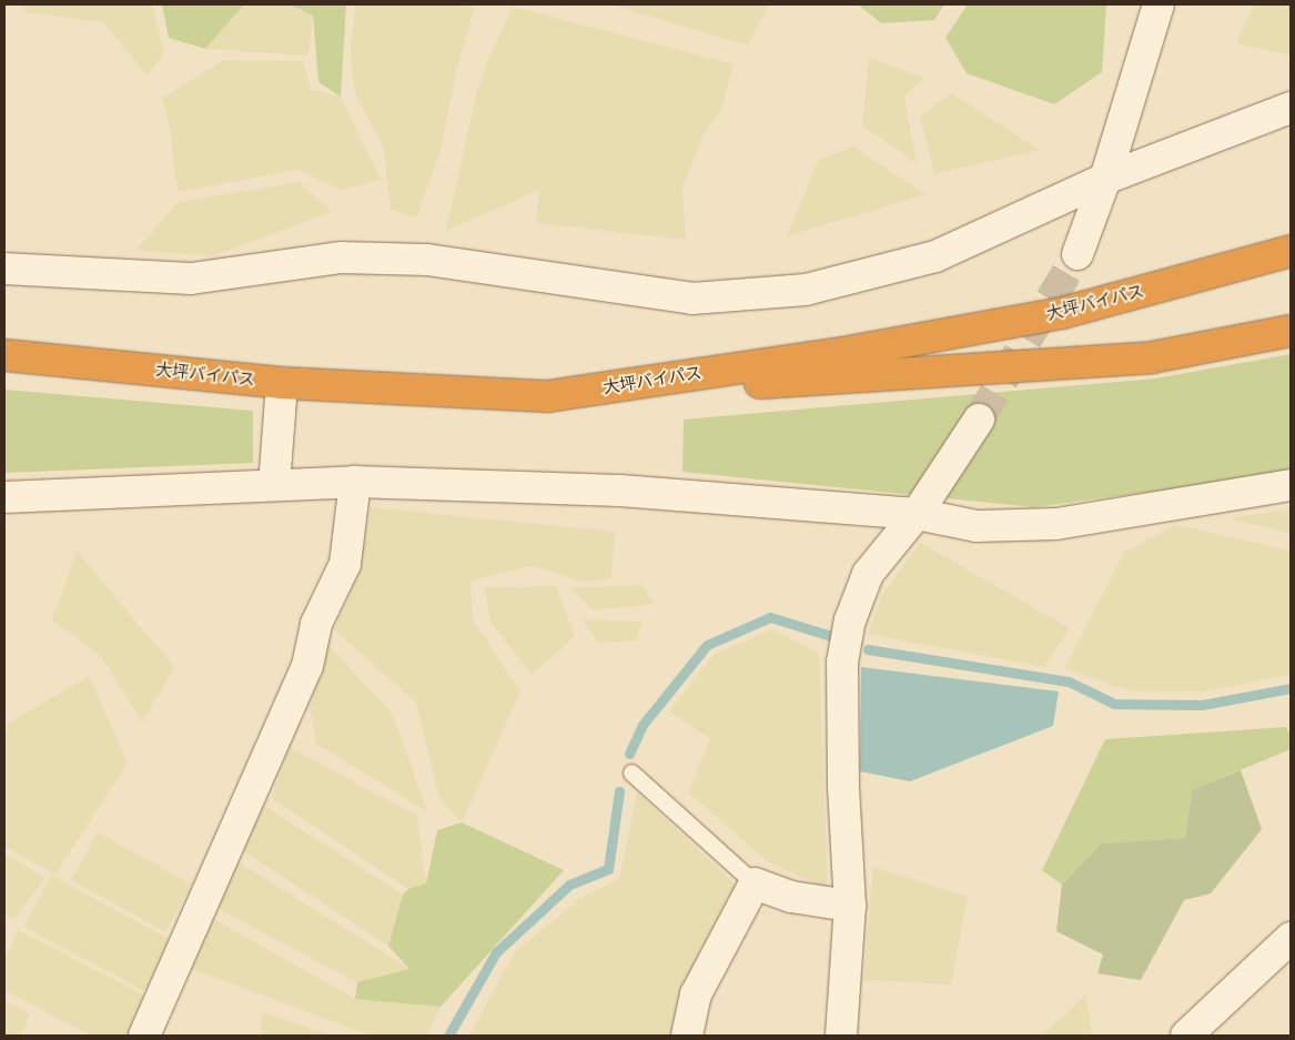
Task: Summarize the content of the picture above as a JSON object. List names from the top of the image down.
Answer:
{
  "streets": {
    "highway": ["大坪バイパス"]
  }
}
